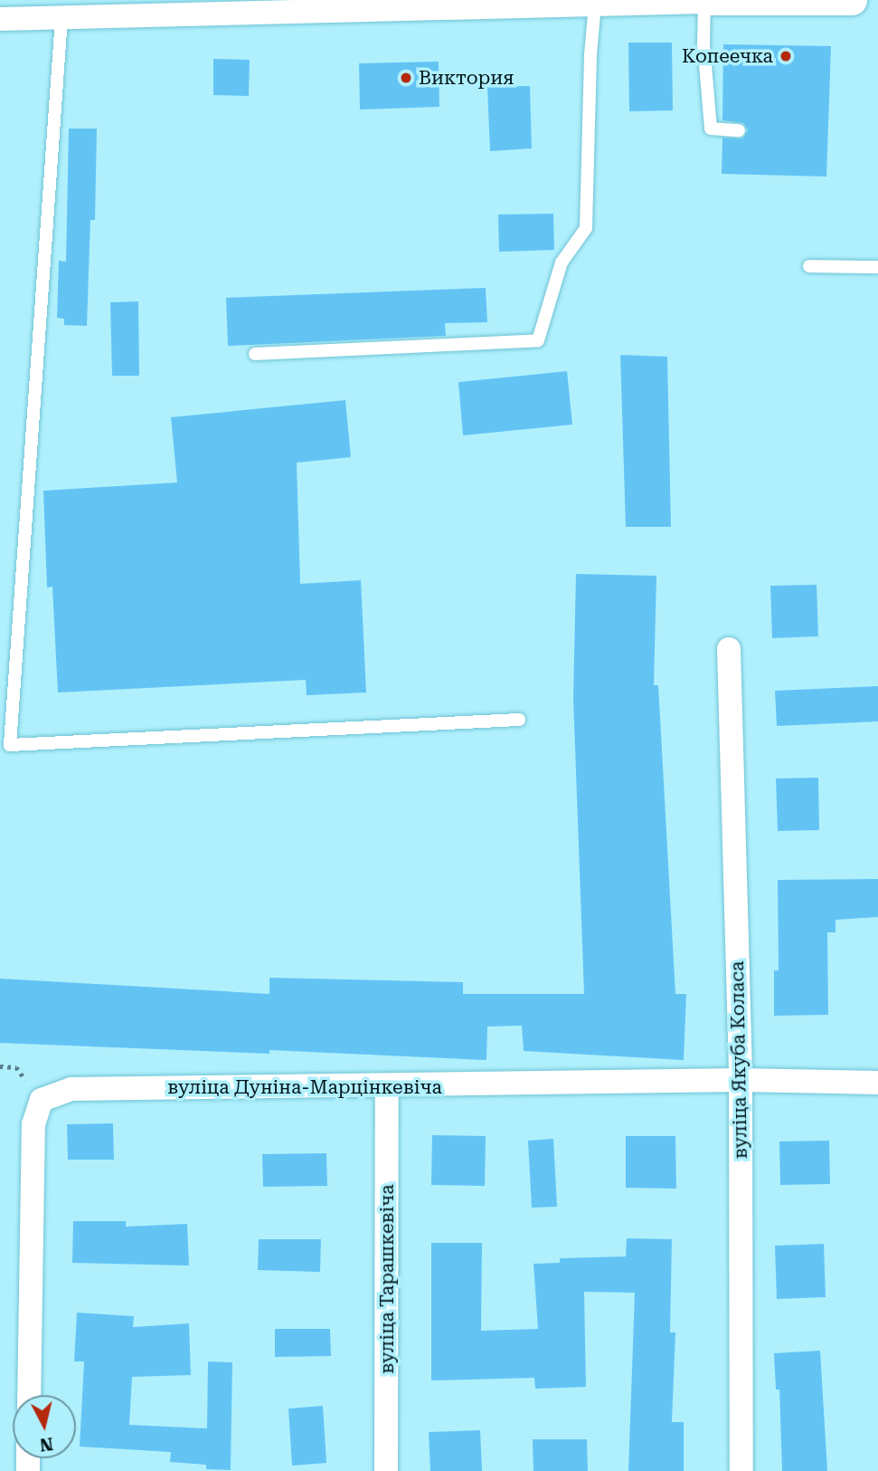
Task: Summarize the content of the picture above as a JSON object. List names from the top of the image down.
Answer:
{
  "streets": {
    "street": ["вуліца Якуба Коласа", "вуліца Дуніна-Марцінкевіча", "вуліца Тарашкевіча"]
  },
  "crossings": [
    ["вуліца Якуба Коласа", "вуліца Дуніна-Марцінкевіча"],
    ["вуліца Дуніна-Марцінкевіча", "вуліца Тарашкевіча"]
  ],
  "places": ["Копеечка", "Виктория"],
  "north": "bottom"
}
